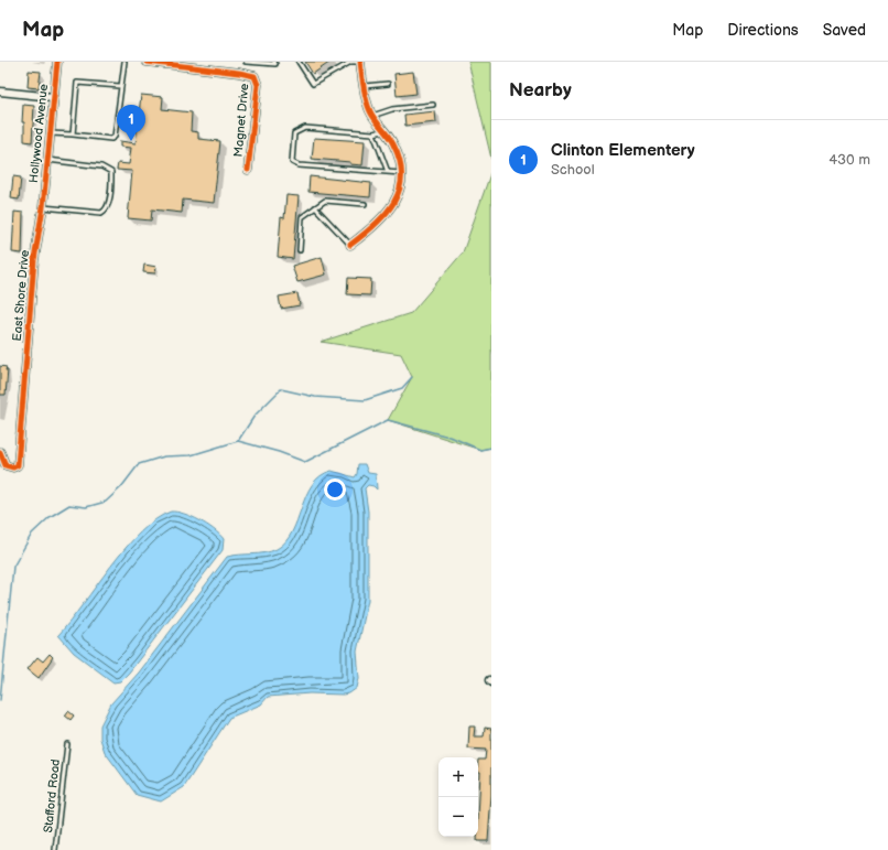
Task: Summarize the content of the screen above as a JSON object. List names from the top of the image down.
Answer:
{
  "streets": {
    "street": ["Magnet Drive", "Hollywood Avenue", "East Shore Drive"],
    "lane": ["Stafford Road"]
  },
  "crossings": [
    ["Hollywood Avenue", "East Shore Drive"]
  ],
  "page": {
    "header": "Map",
    "nav": ["Map", "Directions", "Saved"],
    "heading": "Nearby",
    "pins": "1",
    "list": [
      {
        "mark": "1",
        "name": "Clinton Elementery",
        "note": "School",
        "value": "430 m"
      }
    ],
    "map_buttons": ["+", "−"]
  }
}
